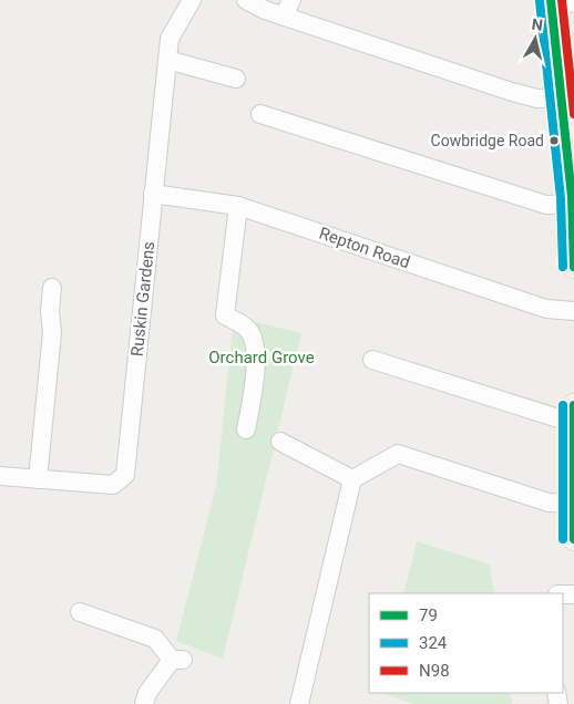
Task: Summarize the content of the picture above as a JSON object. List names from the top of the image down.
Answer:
{
  "streets": {
    "street": ["Repton Road", "Ruskin Gardens"]
  },
  "crossings": [
    ["Repton Road", "Ruskin Gardens"]
  ],
  "parks": ["Orchard Grove"],
  "places": ["Cowbridge Road"],
  "lines": ["transit line 79", "transit line N98", "transit line 324"],
  "legend": ["79", "324", "N98"],
  "north": "top"
}
